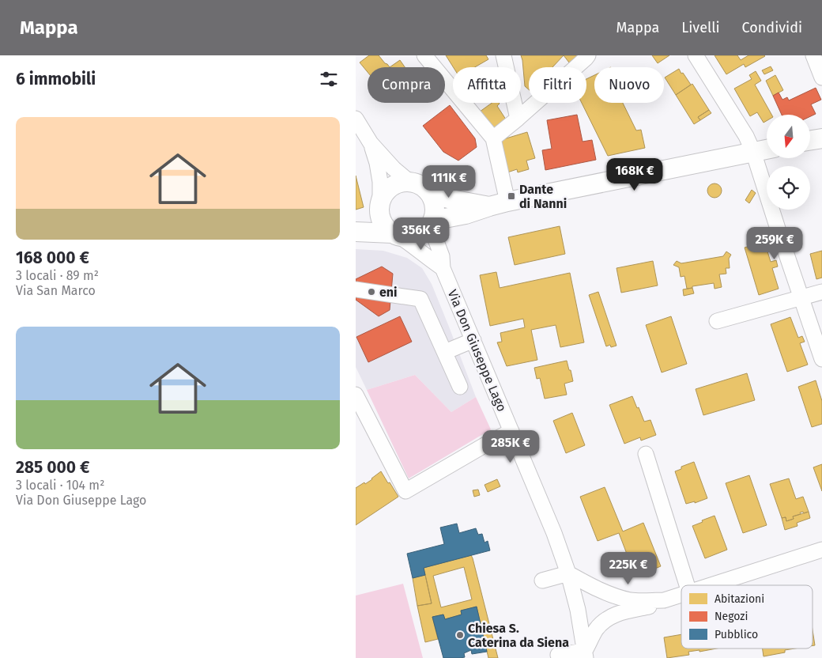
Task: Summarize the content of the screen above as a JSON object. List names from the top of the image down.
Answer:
{
  "streets": {
    "street": ["Via Don Giuseppe Lago"]
  },
  "places": {
    "transit": ["Dante di Nanni"],
    "other": ["eni", "Chiesa S. Caterina da Siena"]
  },
  "legend": ["Abitazioni", "Negozi", "Pubblico"],
  "north": "bottom",
  "page": {
    "header": "Mappa",
    "nav": ["Mappa", "Livelli", "Condividi"],
    "heading": "6 immobili",
    "chip": [
      "Compra",
      "Affitta",
      "Filtri",
      "Nuovo"
    ],
    "list": [
      {
        "name": "168 000 €",
        "note": "3 locali · 89 m² · Via San Marco"
      },
      {
        "name": "285 000 €",
        "note": "3 locali · 104 m² · Via Don Giuseppe Lago"
      }
    ],
    "price": [
      "168K €",
      "111K €",
      "356K €",
      "259K €",
      "285K €",
      "225K €"
    ]
  }
}
